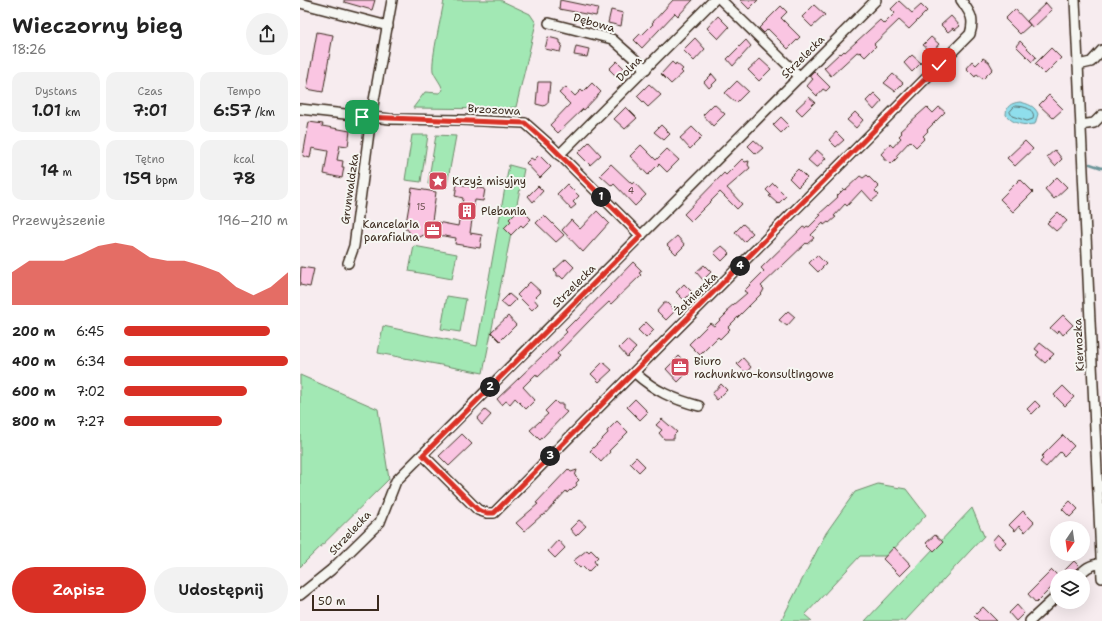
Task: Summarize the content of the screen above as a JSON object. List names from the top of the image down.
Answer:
{
  "streets": {
    "street": [
      "Dębowa",
      "Strzelecka",
      "Dolna",
      "Brzozowa",
      "Grunwaldzka",
      "Żołnierska",
      "Kiernozka"
    ]
  },
  "crossings": [
    ["Dębowa", "Dolna"],
    ["Strzelecka", "Brzozowa"],
    ["Strzelecka", "Żołnierska"],
    ["Dolna", "Brzozowa"],
    ["Brzozowa", "Grunwaldzka"]
  ],
  "places": {
    "place": ["Krzyż misyjny"],
    "building": ["Plebania"],
    "office": ["Kancelaria parafialna", "Biuro rachunkwo-konsultingowe"]
  },
  "house_numbers": ["4", "15"],
  "scale_bar": "50 m",
  "north": "bottom",
  "page": {
    "heading": ["Wieczorny bieg", "18:26"],
    "stats": [
      ["Dystans", "1.01 km"],
      ["Czas", "7:01"],
      ["Tempo", "6:57 /km"],
      ["14 m"],
      ["Tętno", "159 bpm"],
      ["kcal", "78"]
    ],
    "pins": [
      "1",
      "4",
      "2",
      "3"
    ],
    "chart": ["Przewyższenie", "196–210 m"],
    "list": [
      {
        "name": "200 m",
        "note": "6:45"
      },
      {
        "name": "400 m",
        "note": "6:34"
      },
      {
        "name": "600 m",
        "note": "7:02"
      },
      {
        "name": "800 m",
        "note": "7:27"
      }
    ],
    "buttons": ["Zapisz", "Udostępnij"],
    "scale": "50 m"
  }
}
